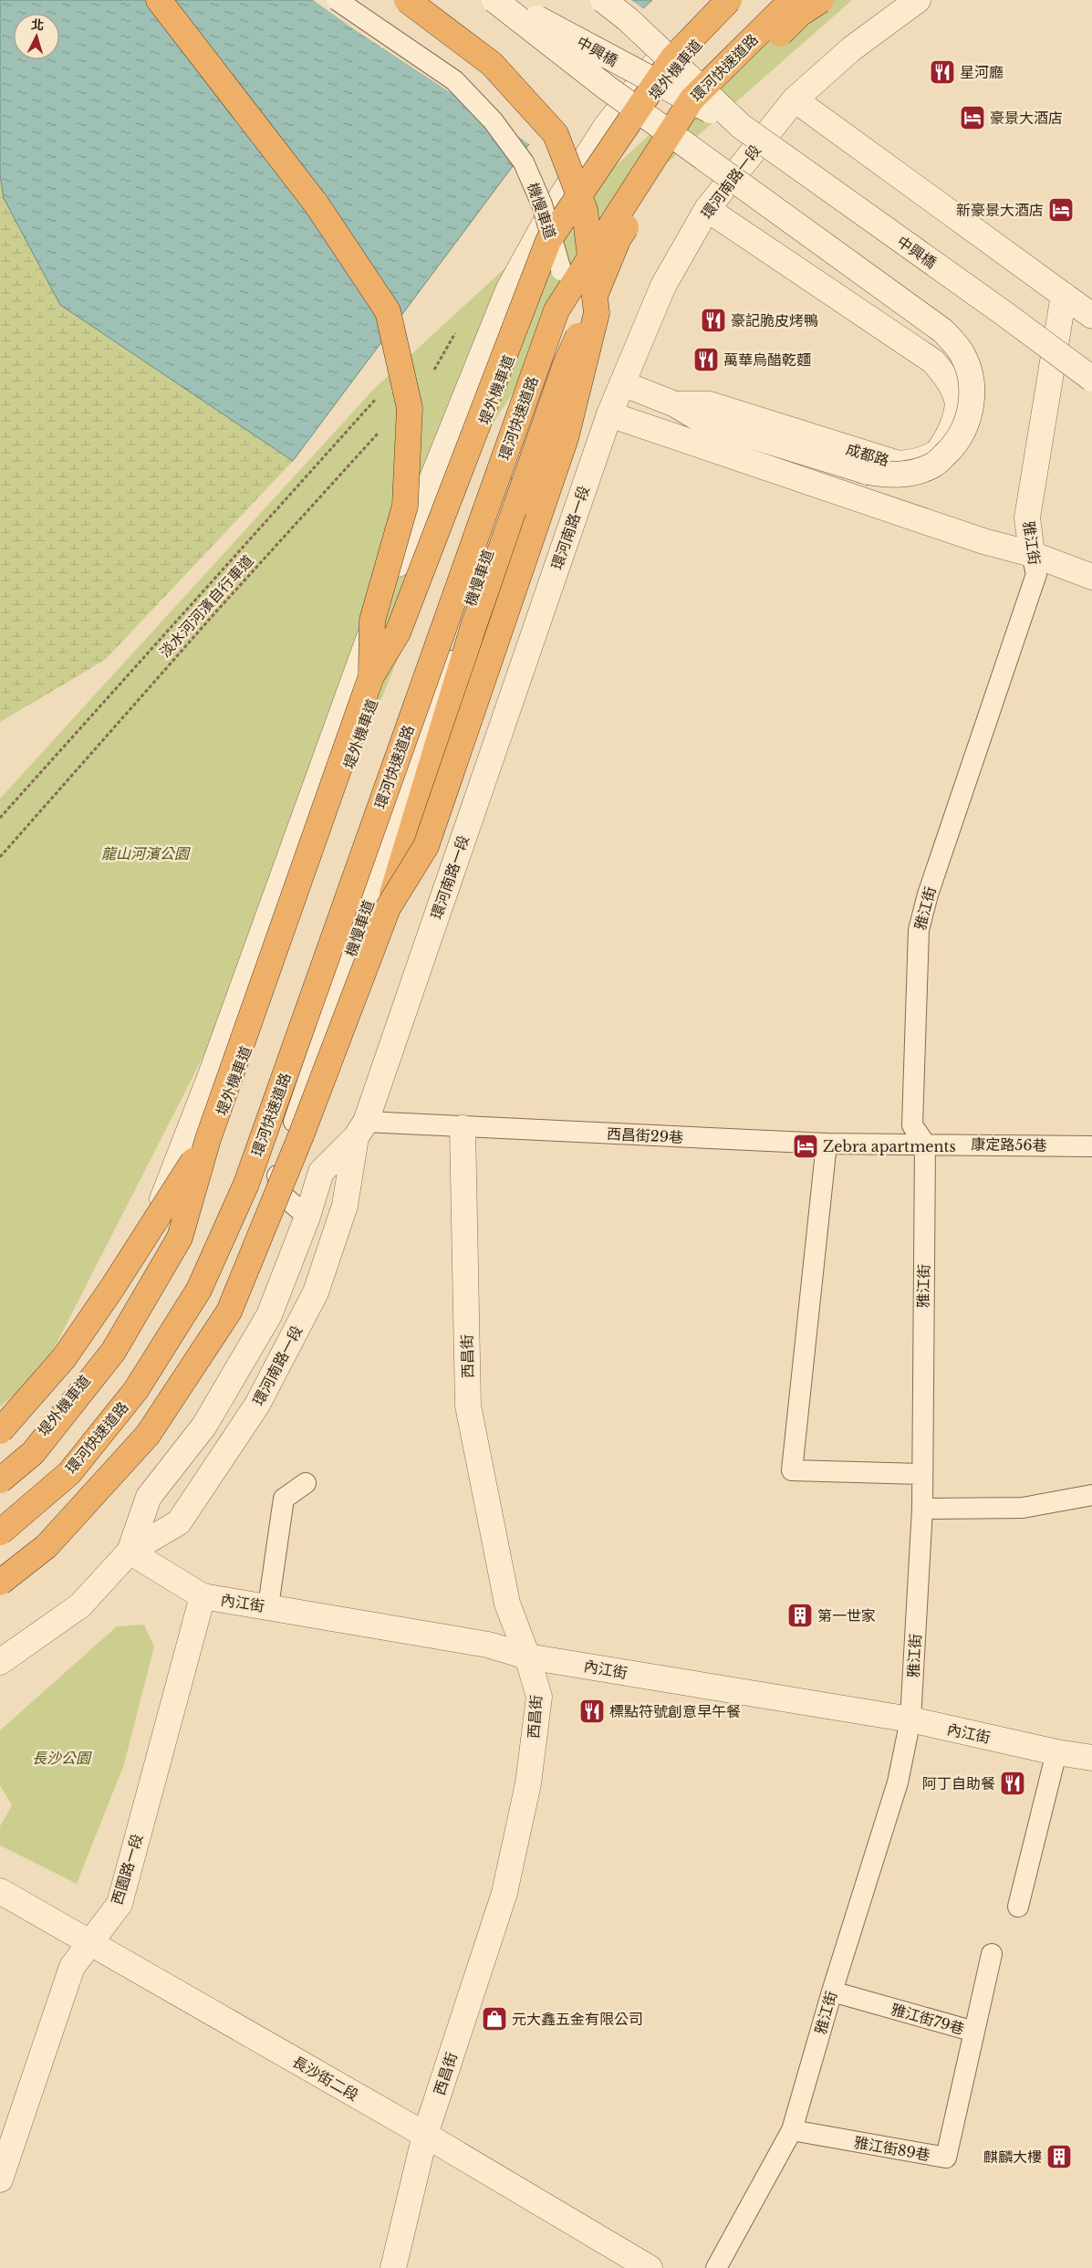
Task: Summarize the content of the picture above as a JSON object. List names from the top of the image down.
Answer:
{
  "streets": {
    "highway": ["環河快速道路"],
    "street": [
      "中興橋",
      "堤外機車道",
      "環河南路一段",
      "成都路",
      "雅江街",
      "西昌街",
      "內江街",
      "西園路一段",
      "長沙街二段"
    ],
    "lane": [
      "機慢車道",
      "西昌街29巷",
      "康定路56巷",
      "雅江街79巷",
      "雅江街89巷"
    ],
    "path": ["淡水河河濱自行車道"]
  },
  "crossings": [
    ["環河南路一段", "機慢車道"],
    ["環河南路一段", "成都路"],
    ["環河南路一段", "西昌街29巷"],
    ["環河南路一段", "內江街"],
    ["雅江街", "西昌街29巷"],
    ["雅江街", "康定路56巷"],
    ["雅江街", "內江街"],
    ["雅江街", "雅江街79巷"],
    ["雅江街", "雅江街89巷"],
    ["西昌街29巷", "康定路56巷"],
    ["西昌街29巷", "西昌街"],
    ["西昌街", "內江街"],
    ["西昌街", "長沙街二段"],
    ["內江街", "西園路一段"],
    ["西園路一段", "長沙街二段"],
    ["雅江街79巷", "雅江街89巷"]
  ],
  "parks": ["龍山河濱公園", "長沙公園"],
  "places": {
    "restaurant": [
      "星河廳",
      "豪記脆皮烤鴨",
      "萬華烏醋乾麵",
      "標點符號創意早午餐",
      "阿丁自助餐"
    ],
    "hotel": ["豪景大酒店", "新豪景大酒店", "Zebra apartments"],
    "building": ["第一世家", "麒麟大樓"],
    "shop": ["元大鑫五金有限公司"]
  },
  "north": "top"
}
